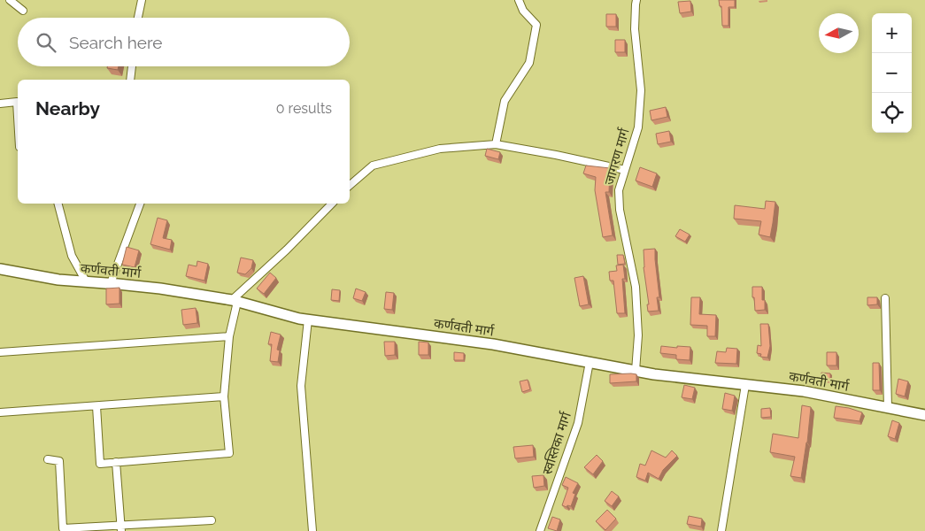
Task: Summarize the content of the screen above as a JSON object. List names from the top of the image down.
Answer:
{
  "streets": {
    "main road": ["कर्णवती मार्ग"],
    "street": ["जागरण मार्ग", "स्वस्तिका मार्ग"]
  },
  "crossings": [
    ["जागरण मार्ग", "कर्णवती मार्ग"],
    ["कर्णवती मार्ग", "स्वस्तिका मार्ग"]
  ],
  "north": "left",
  "page": {
    "map_buttons": ["+", "−"],
    "search": "Search here",
    "heading": ["Nearby", "0 results"]
  }
}
